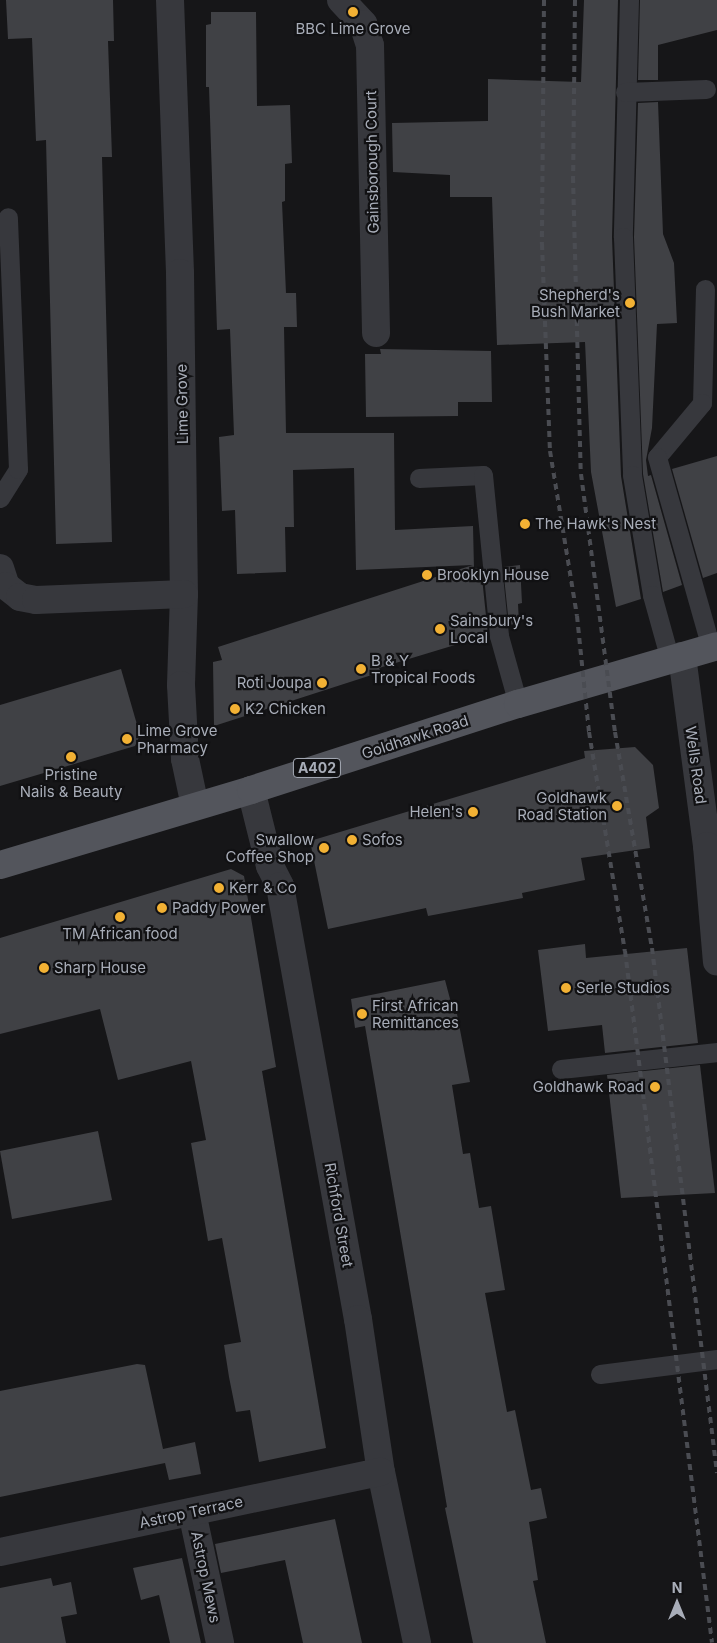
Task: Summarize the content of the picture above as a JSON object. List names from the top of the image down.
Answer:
{
  "streets": {
    "main road": ["Goldhawk Road", "A402"],
    "street": [
      "Gainsborough Court",
      "Lime Grove",
      "Wells Road",
      "Richford Street",
      "Astrop Terrace",
      "Astrop Mews"
    ]
  },
  "crossings": [
    ["Lime Grove", "Goldhawk Road"],
    ["Goldhawk Road", "Wells Road"],
    ["Goldhawk Road", "Richford Street"],
    ["Richford Street", "Astrop Terrace"],
    ["Astrop Terrace", "Astrop Mews"]
  ],
  "places": [
    "BBC Lime Grove",
    "Shepherd's Bush Market",
    "The Hawk's Nest",
    "Brooklyn House",
    "Sainsbury's Local",
    "B & Y Tropical Foods",
    "Roti Joupa",
    "K2 Chicken",
    "Lime Grove Pharmacy",
    "Pristine Nails & Beauty",
    "Goldhawk Road Station",
    "Helen's",
    "Sofos",
    "Swallow Coffee Shop",
    "Kerr & Co",
    "Paddy Power",
    "TM African food",
    "Sharp House",
    "Serle Studios",
    "First African Remittances",
    "Goldhawk Road"
  ],
  "north": "top"
}
